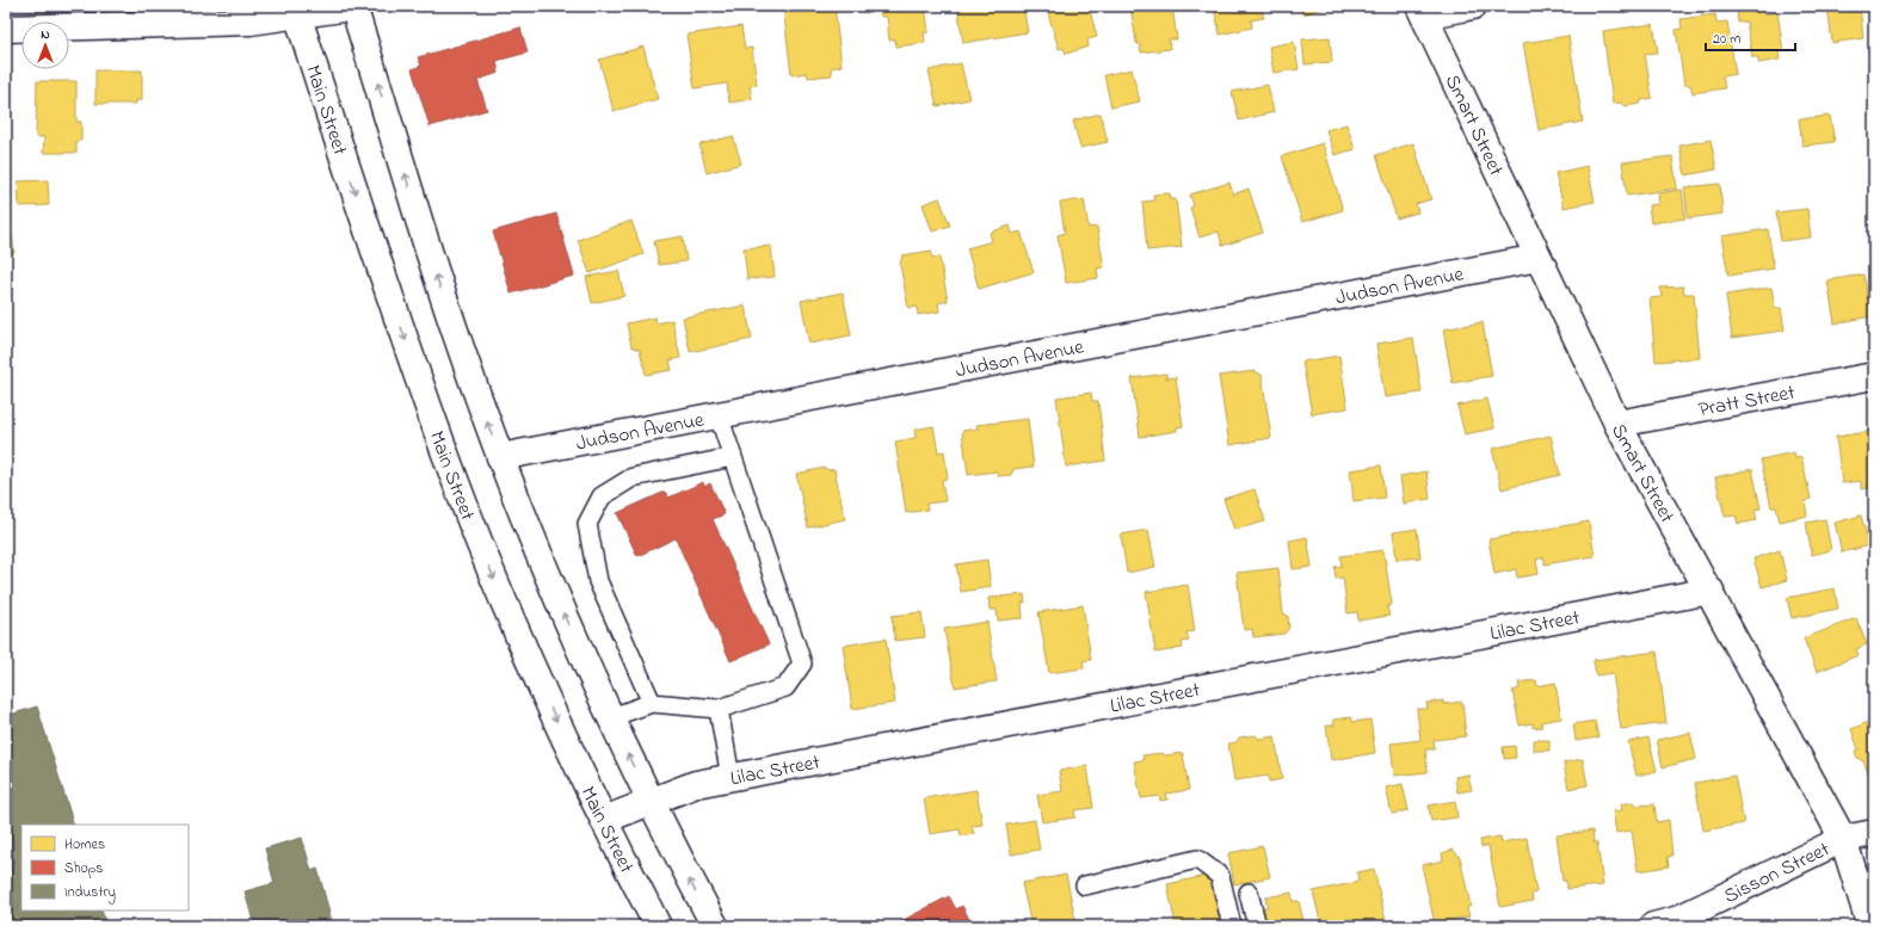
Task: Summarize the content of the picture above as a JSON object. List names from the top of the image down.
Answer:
{
  "streets": {
    "street": [
      "Main Street",
      "Smart Street",
      "Judson Avenue",
      "Pratt Street",
      "Lilac Street",
      "Sisson Street"
    ]
  },
  "crossings": [
    ["Main Street", "Lilac Street"],
    ["Smart Street", "Judson Avenue"],
    ["Smart Street", "Pratt Street"],
    ["Smart Street", "Lilac Street"],
    ["Smart Street", "Sisson Street"]
  ],
  "legend": ["Homes", "Shops", "Industry"],
  "scale_bar": "20 m",
  "north": "top"
}
